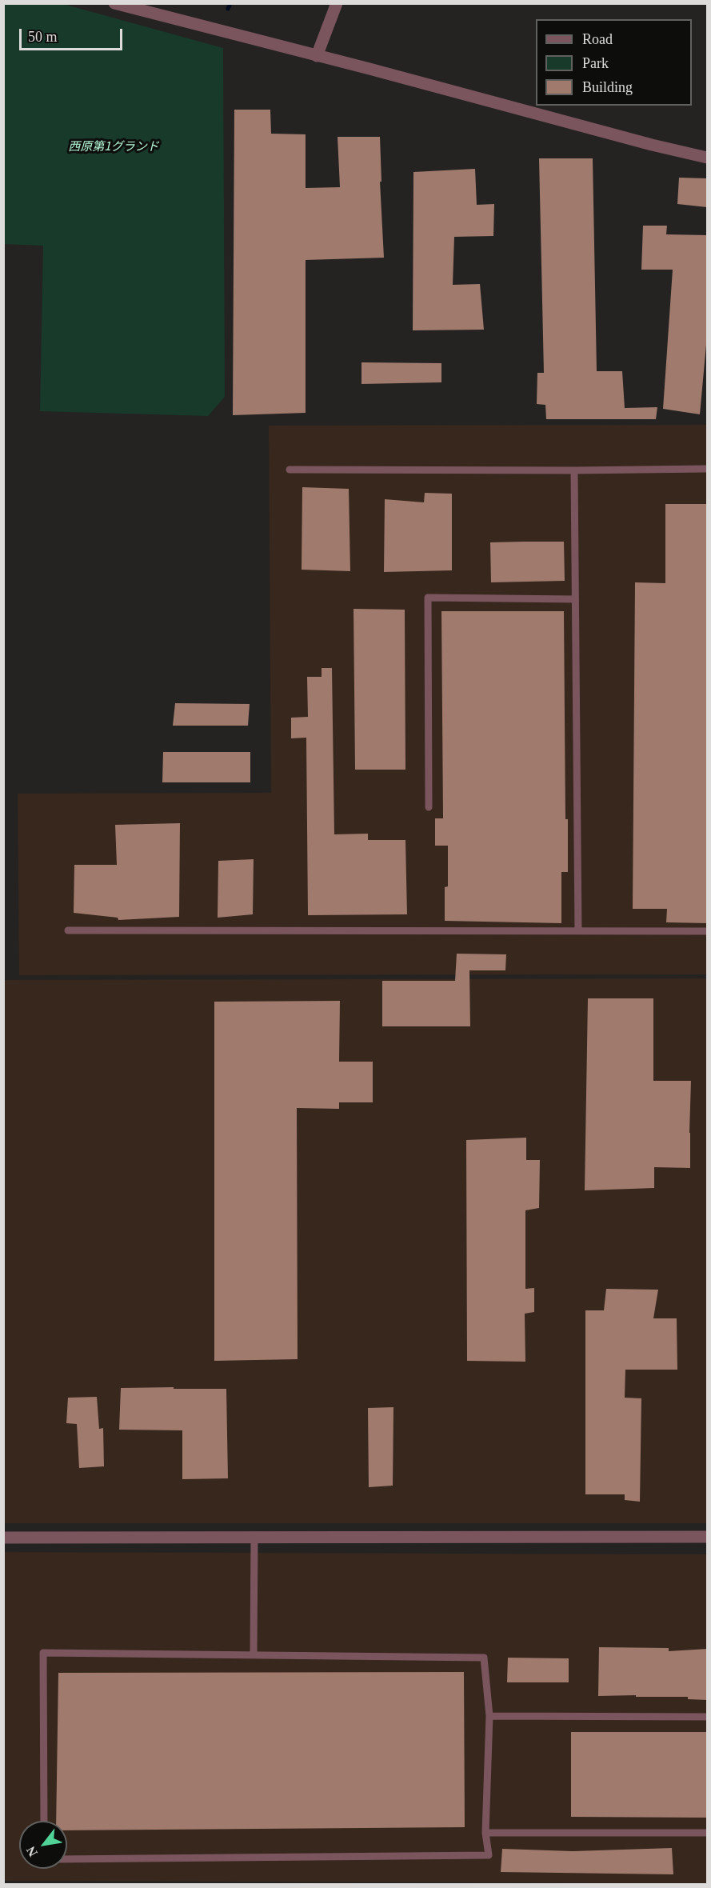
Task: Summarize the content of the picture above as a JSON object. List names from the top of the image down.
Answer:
{
  "parks": ["西原第1グランド"],
  "legend": ["Road", "Park", "Building"],
  "scale_bar": "50 m",
  "north": "bottom left"
}
